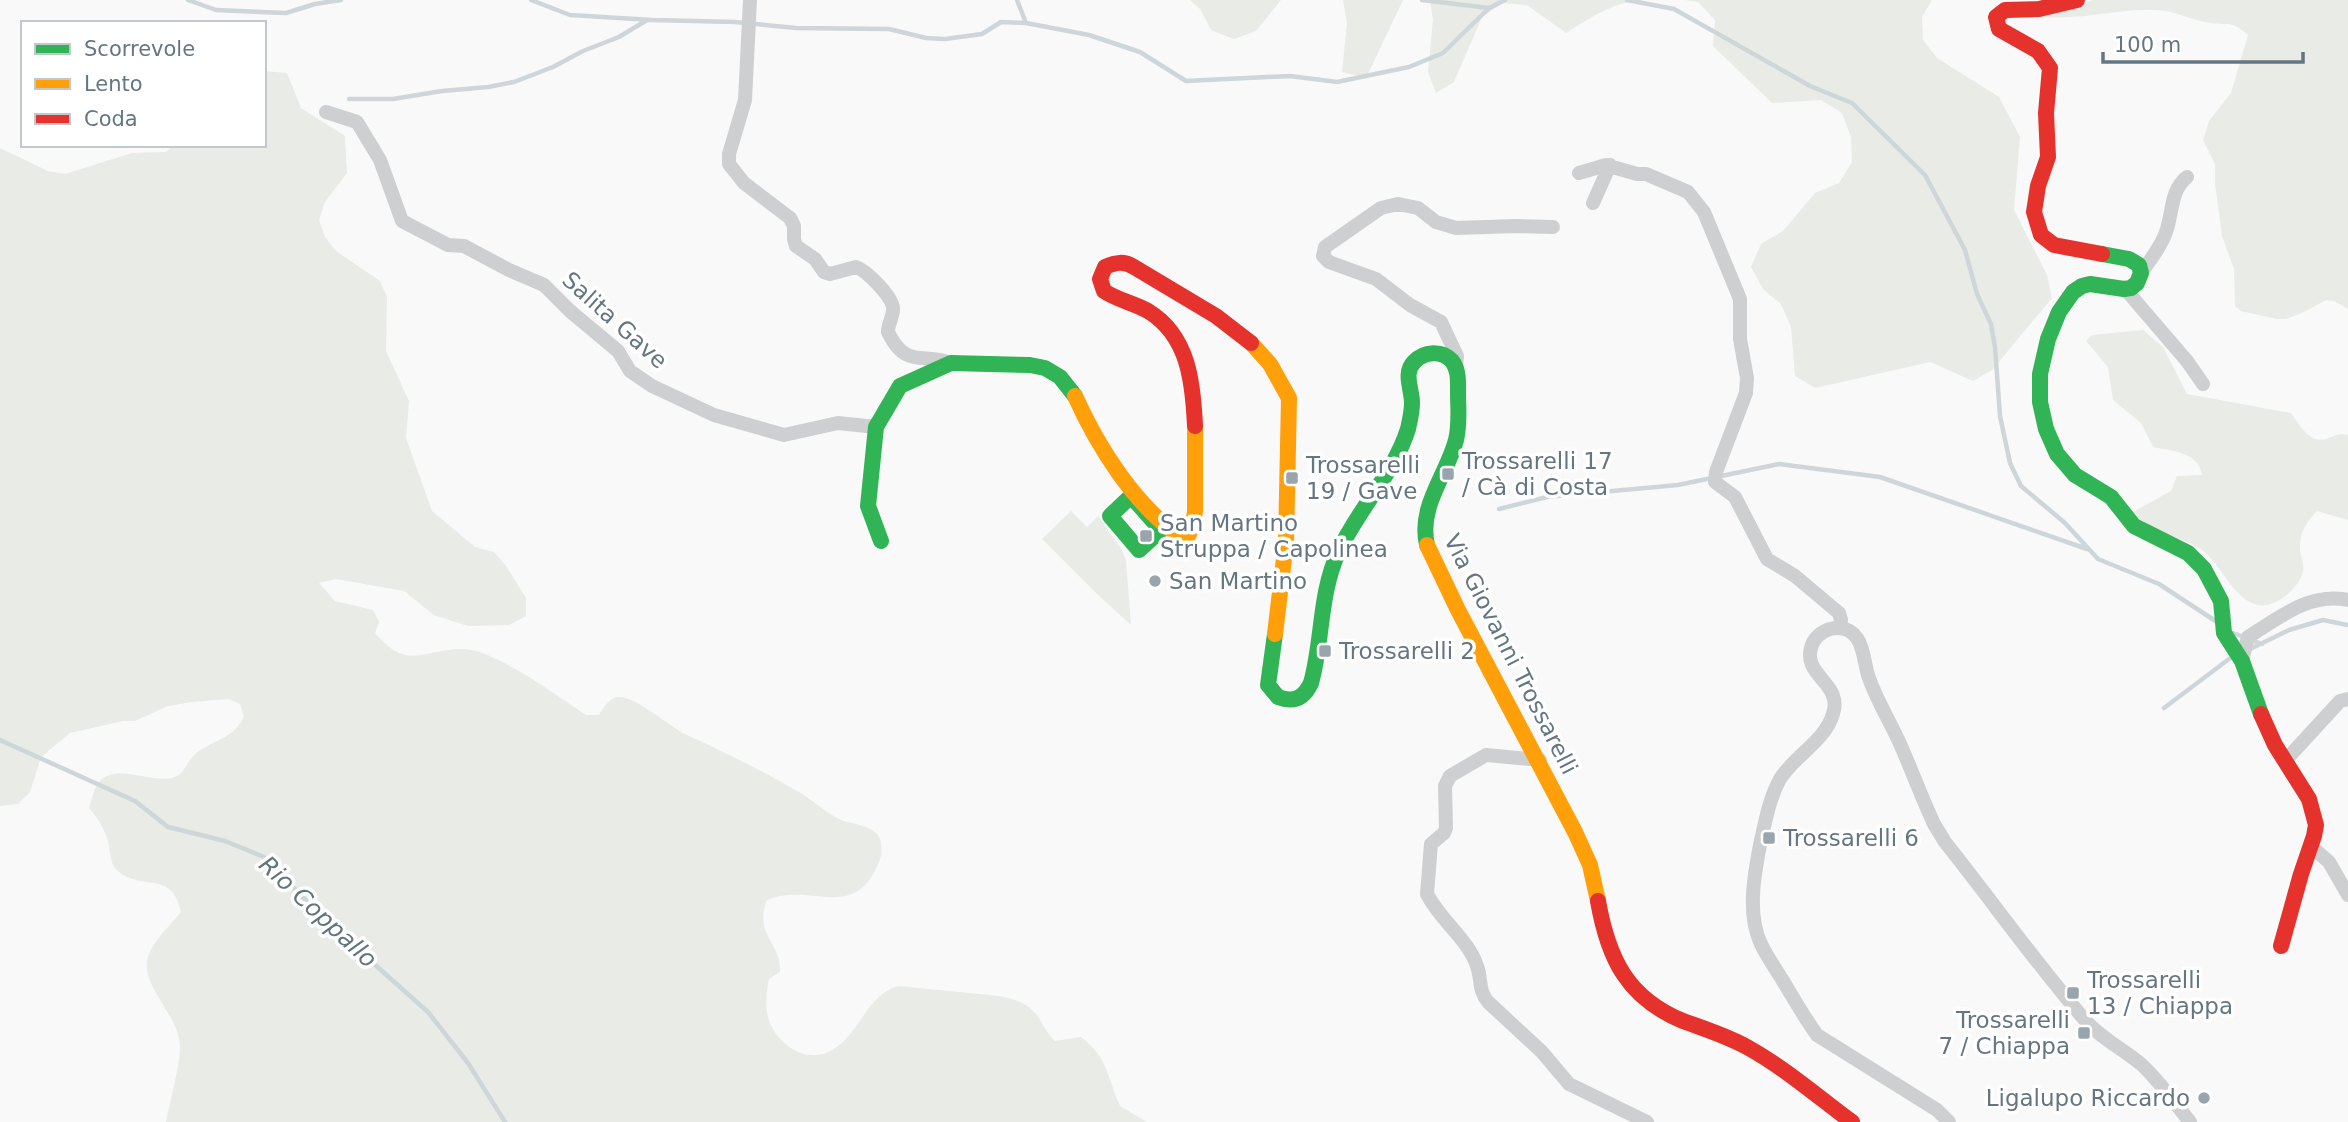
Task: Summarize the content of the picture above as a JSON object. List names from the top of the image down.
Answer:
{
  "streets": {
    "street": ["Salita Gave", "Via Giovanni Trossarelli"]
  },
  "water": ["Rio Coppallo"],
  "places": {
    "transit": [
      "Trossarelli 17 / Cà di Costa",
      "Trossarelli 19 / Gave",
      "San Martino Struppa / Capolinea",
      "Trossarelli 2",
      "Trossarelli 6",
      "Trossarelli 13 / Chiappa",
      "Trossarelli 7 / Chiappa"
    ],
    "other": ["San Martino", "Ligalupo Riccardo"]
  },
  "legend": ["Scorrevole", "Lento", "Coda"],
  "scale_bar": "100 m"
}
